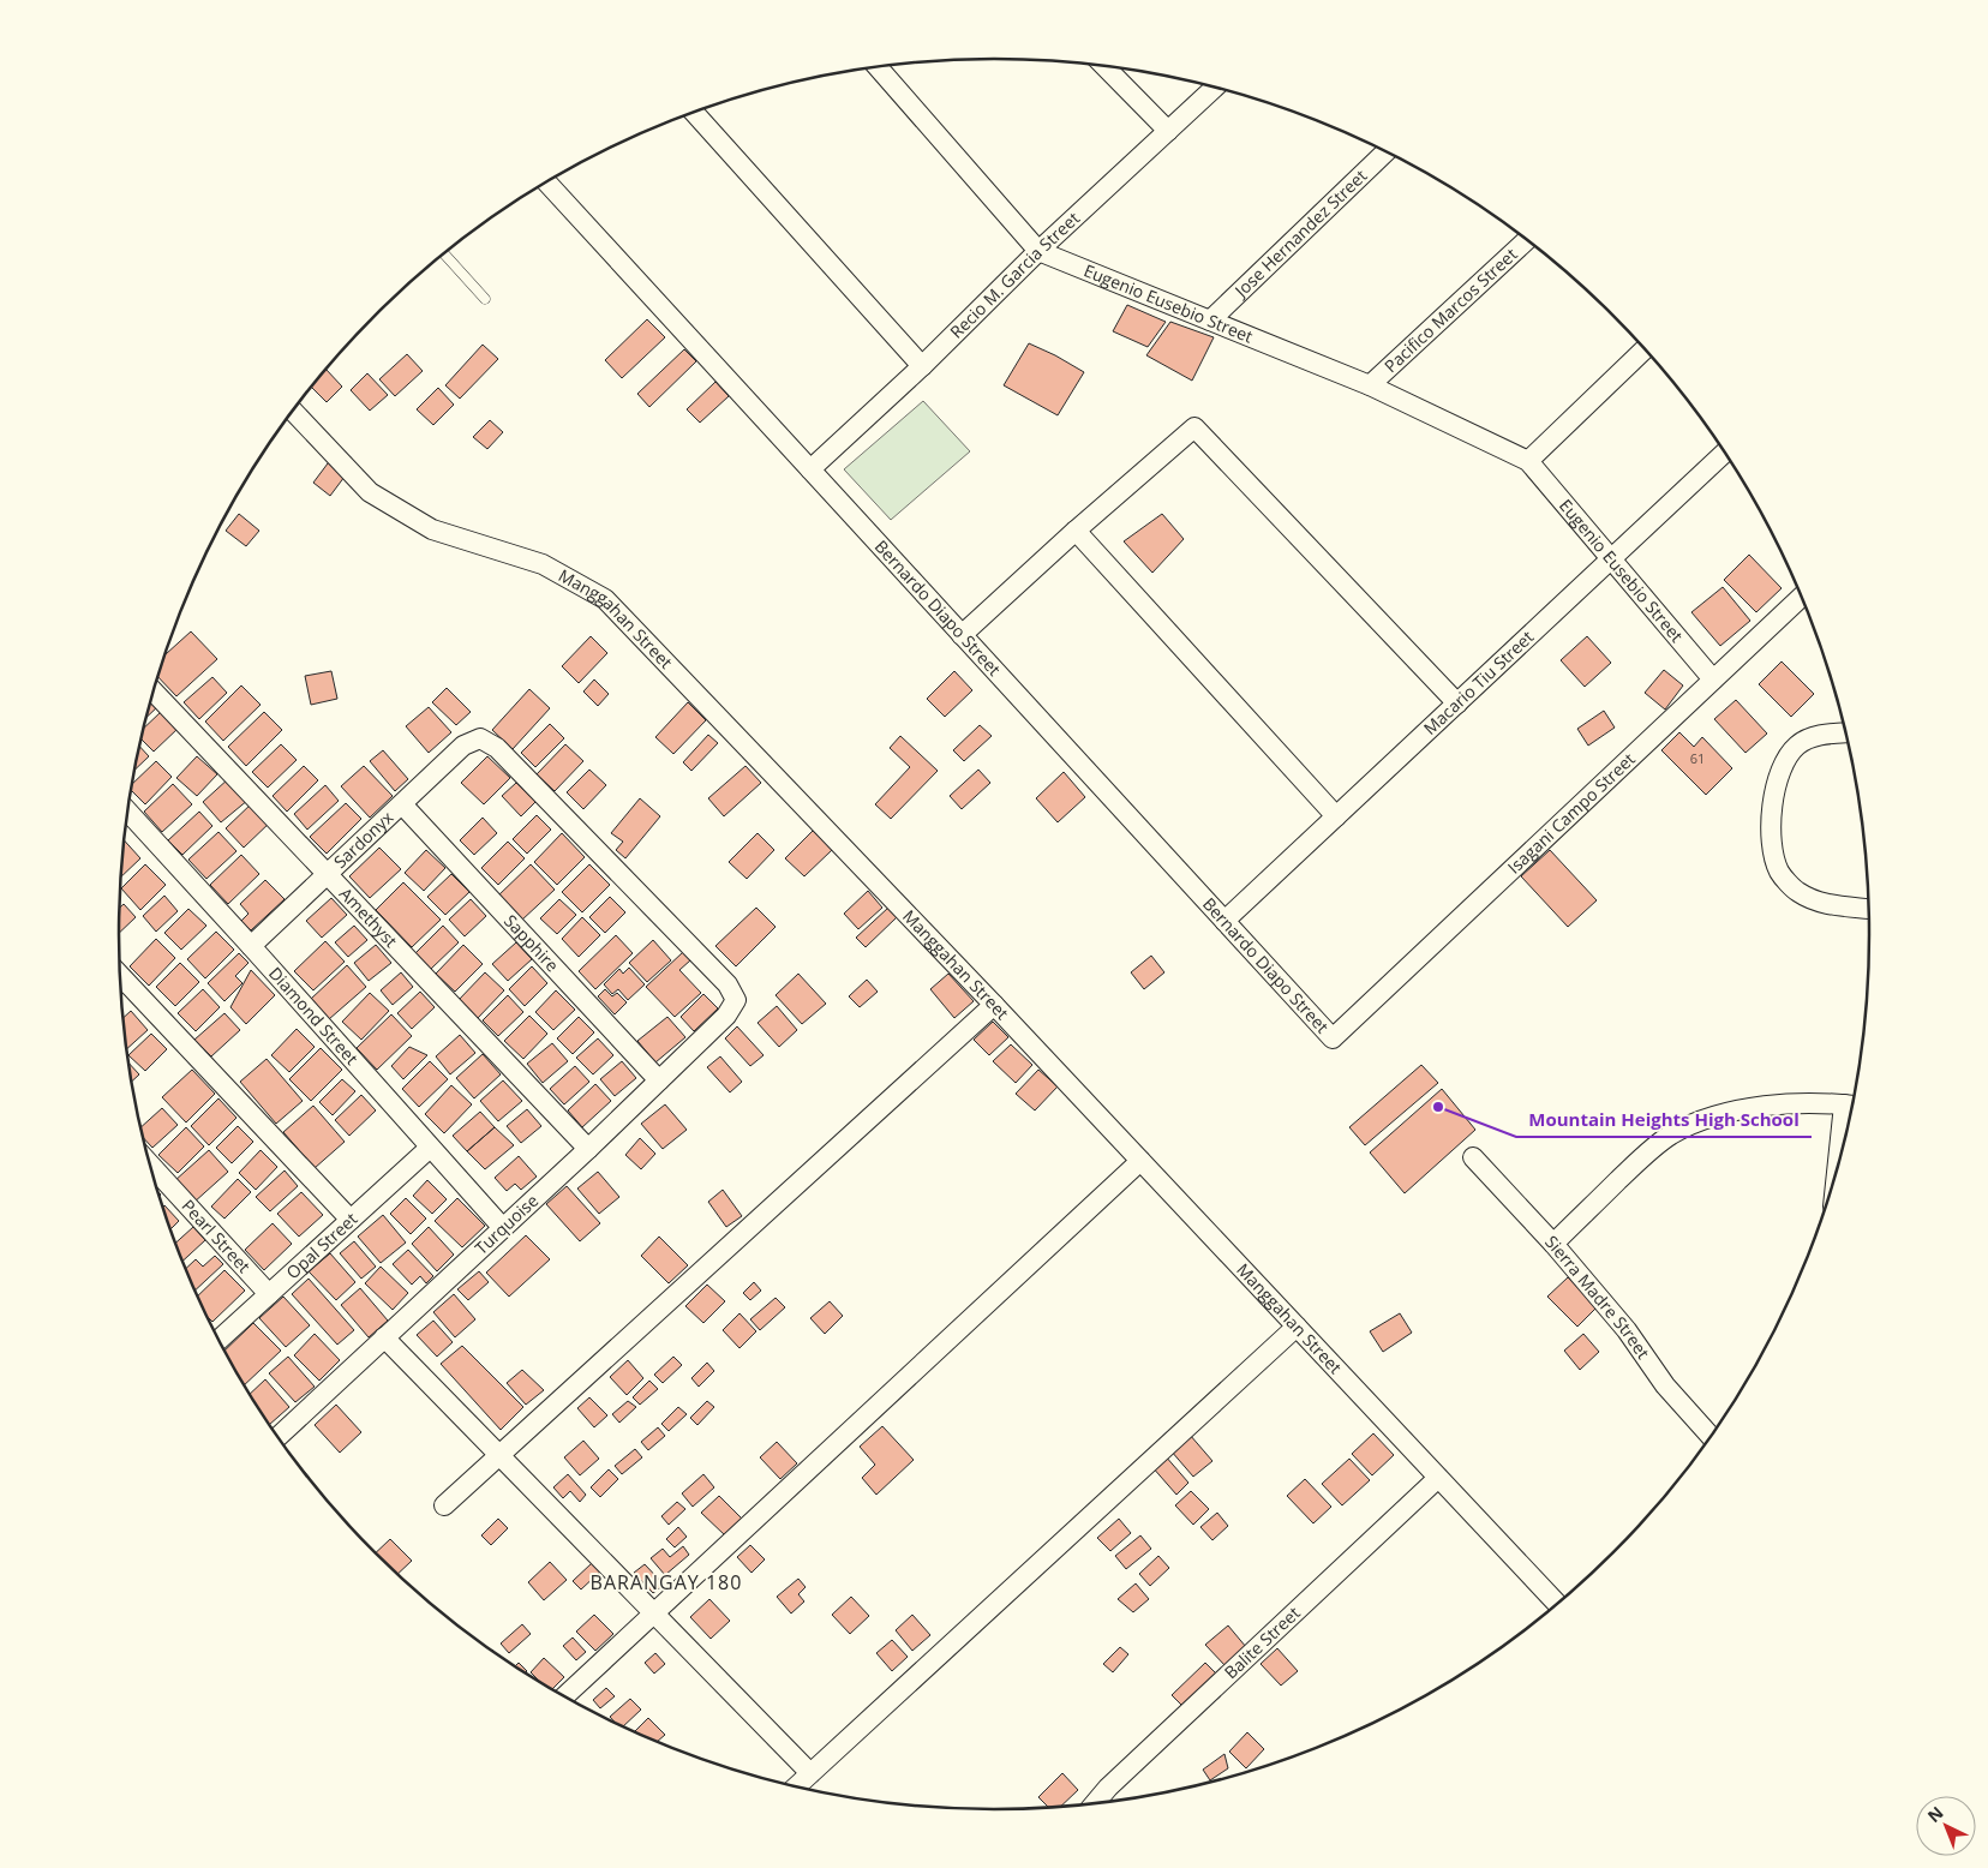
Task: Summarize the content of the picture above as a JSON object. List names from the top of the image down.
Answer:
{
  "streets": {
    "street": [
      "Jose Hernandez Street",
      "Recio M. Garcia Street",
      "Eugenio Eusebio Street",
      "Pacifico Marcos Street",
      "Bernardo Diapo Street",
      "Manggahan Street",
      "Macario Tiu Street",
      "Isagani Campo Street",
      "Sardonyx",
      "Amethyst",
      "Sapphire",
      "Diamond Street",
      "Turquoise",
      "Pearl Street",
      "Opal Street",
      "Sierra Madre Street",
      "Balite Street"
    ]
  },
  "crossings": [
    ["Jose Hernandez Street", "Eugenio Eusebio Street"],
    ["Recio M. Garcia Street", "Eugenio Eusebio Street"],
    ["Recio M. Garcia Street", "Bernardo Diapo Street"],
    ["Eugenio Eusebio Street", "Pacifico Marcos Street"],
    ["Eugenio Eusebio Street", "Macario Tiu Street"],
    ["Eugenio Eusebio Street", "Isagani Campo Street"],
    ["Bernardo Diapo Street", "Macario Tiu Street"],
    ["Bernardo Diapo Street", "Isagani Campo Street"],
    ["Manggahan Street", "Balite Street"],
    ["Sardonyx", "Amethyst"],
    ["Sardonyx", "Sapphire"],
    ["Sardonyx", "Diamond Street"],
    ["Sardonyx", "Turquoise"],
    ["Amethyst", "Turquoise"],
    ["Sapphire", "Turquoise"],
    ["Diamond Street", "Turquoise"],
    ["Diamond Street", "Opal Street"],
    ["Pearl Street", "Opal Street"]
  ],
  "districts": ["BARANGAY 180"],
  "places": ["Mountain Heights High School"],
  "house_numbers": ["61"],
  "north": "top left"
}
